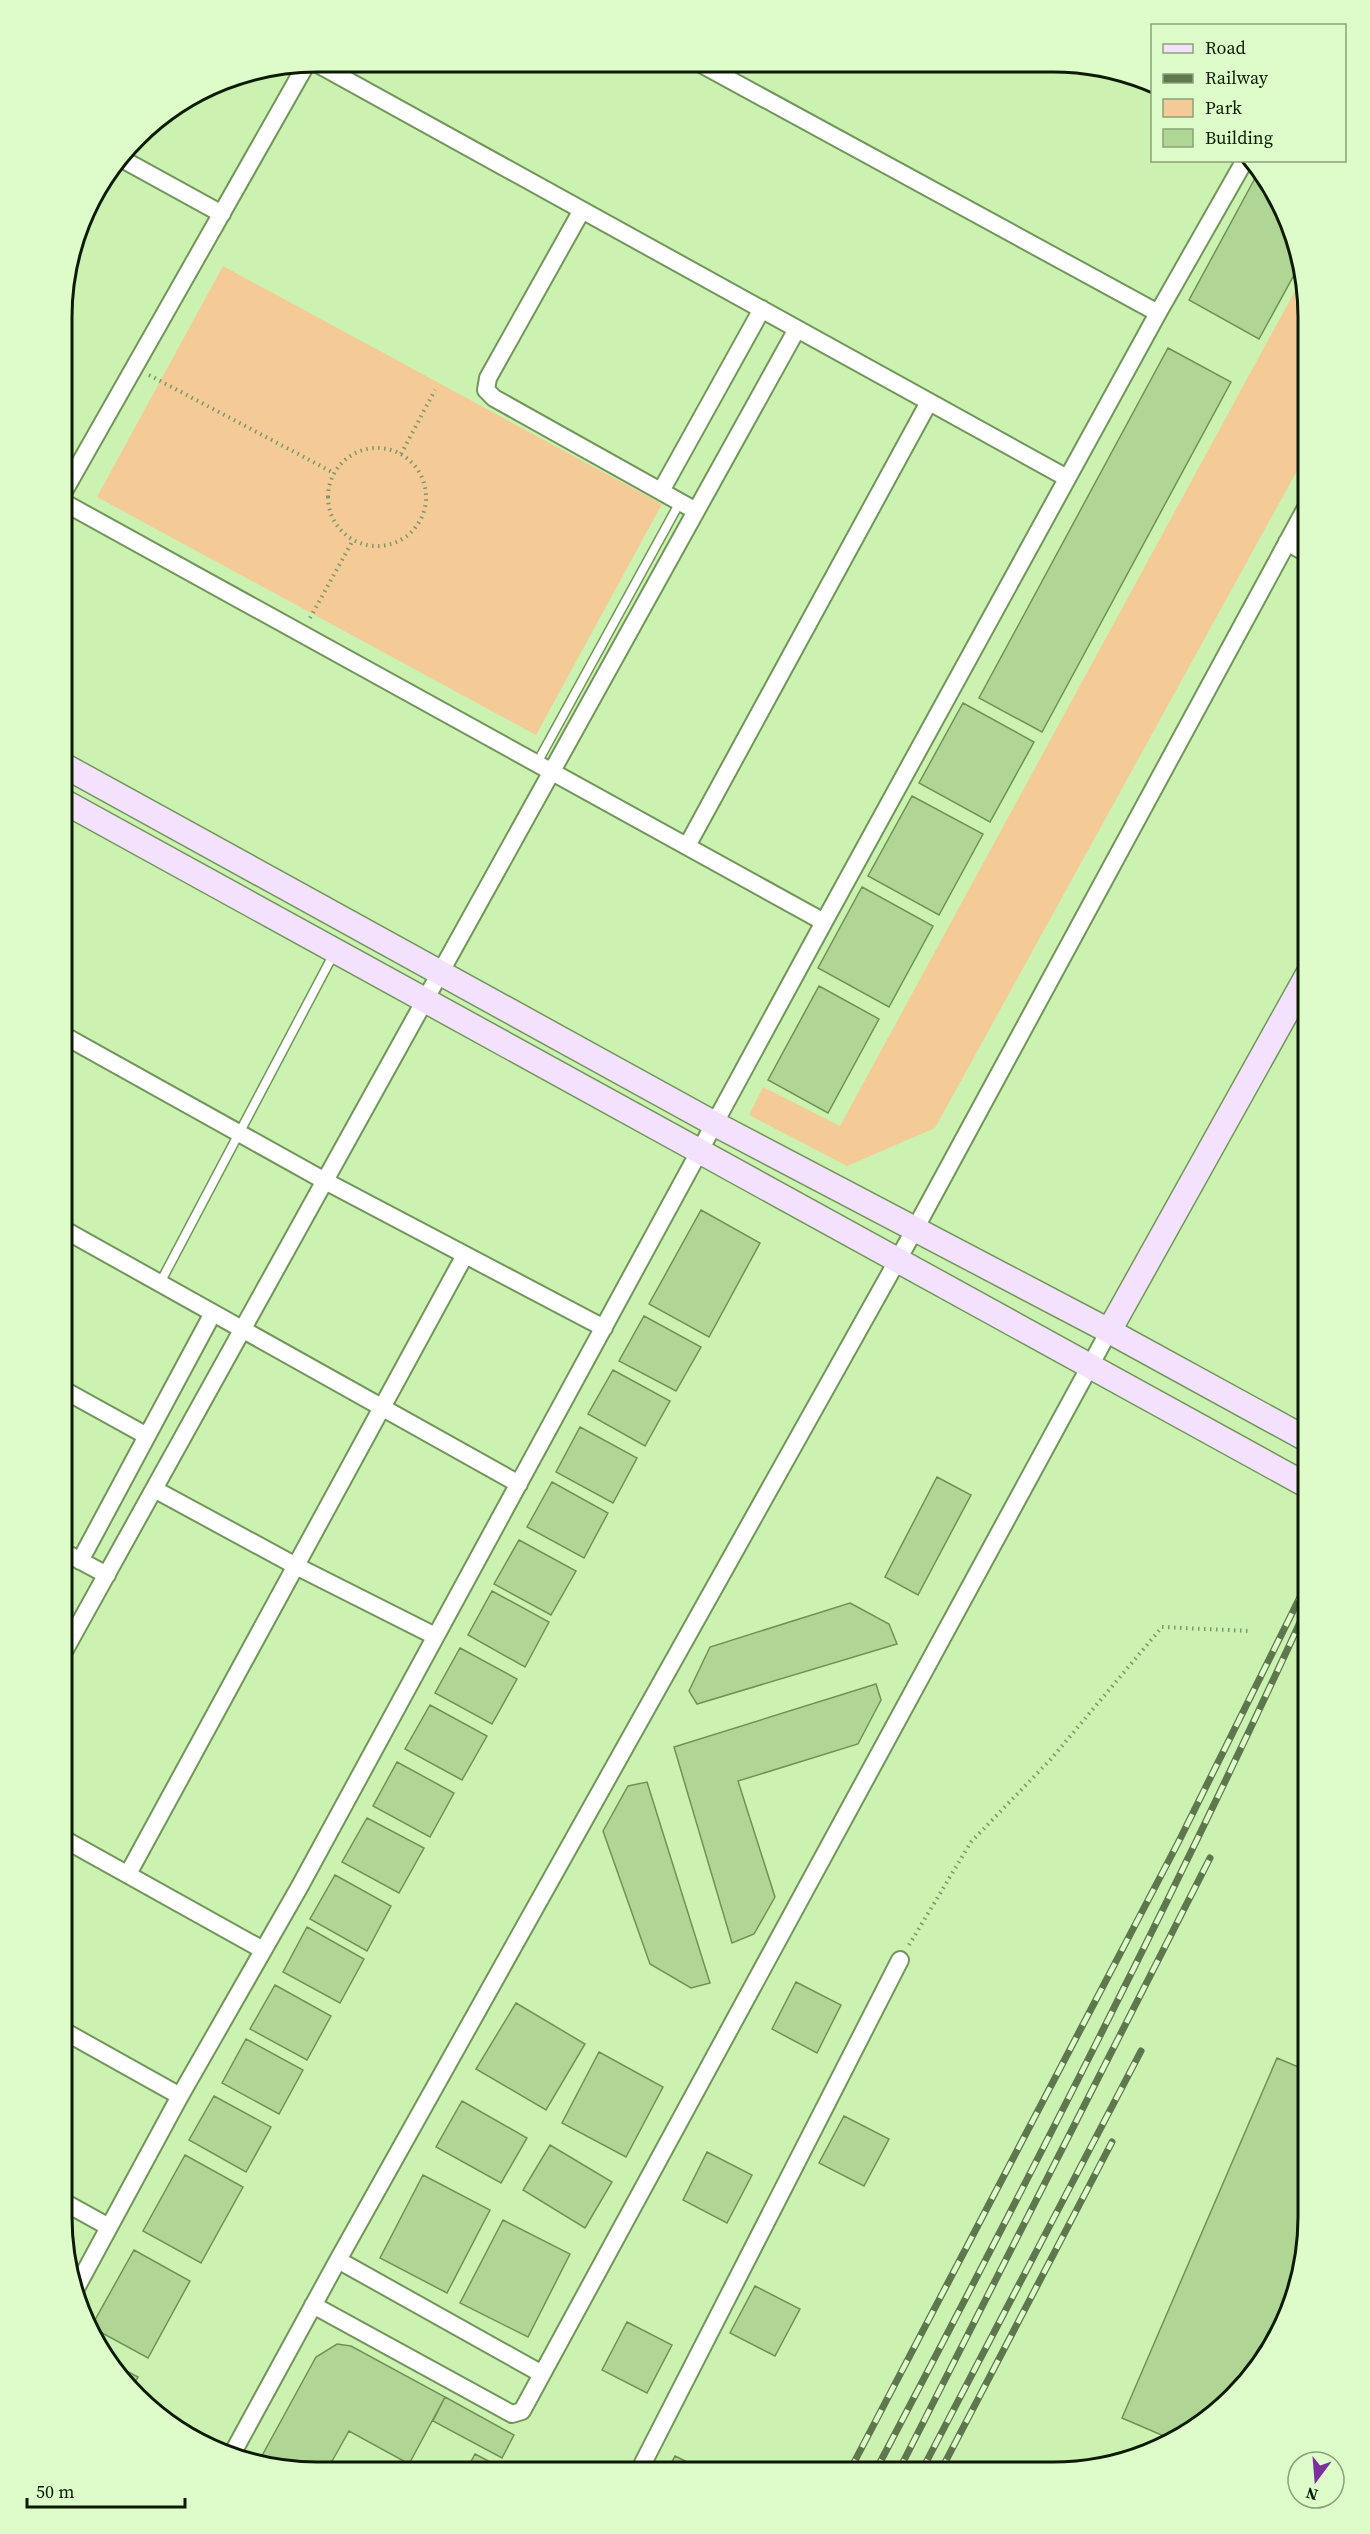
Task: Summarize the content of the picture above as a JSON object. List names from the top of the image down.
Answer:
{
  "legend": [
    "Road",
    "Railway",
    "Park",
    "Building"
  ],
  "scale_bar": "50 m",
  "north": "bottom"
}
